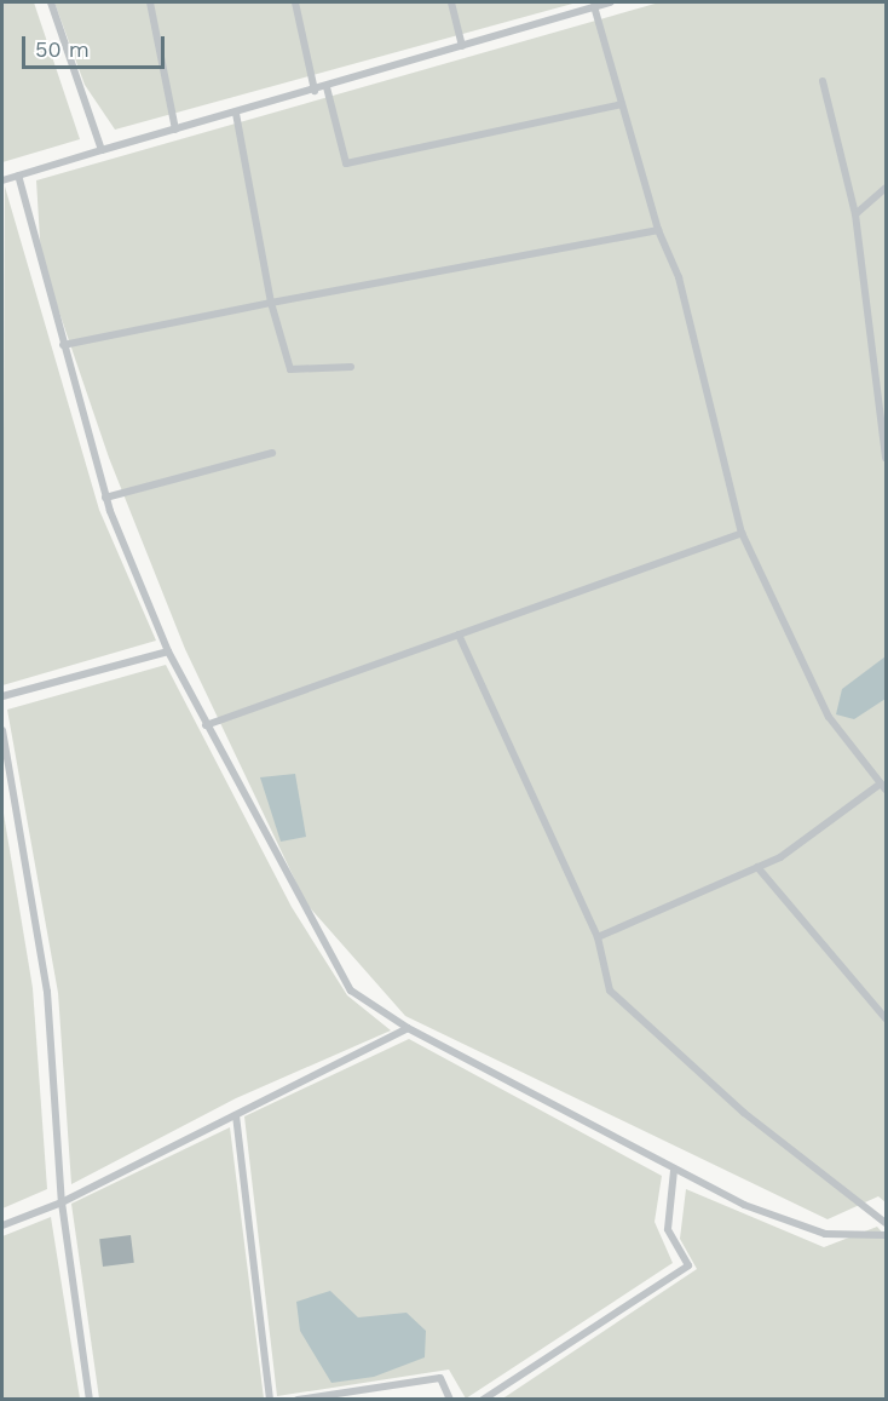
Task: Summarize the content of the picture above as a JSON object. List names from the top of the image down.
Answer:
{
  "scale_bar": "50 m"
}
